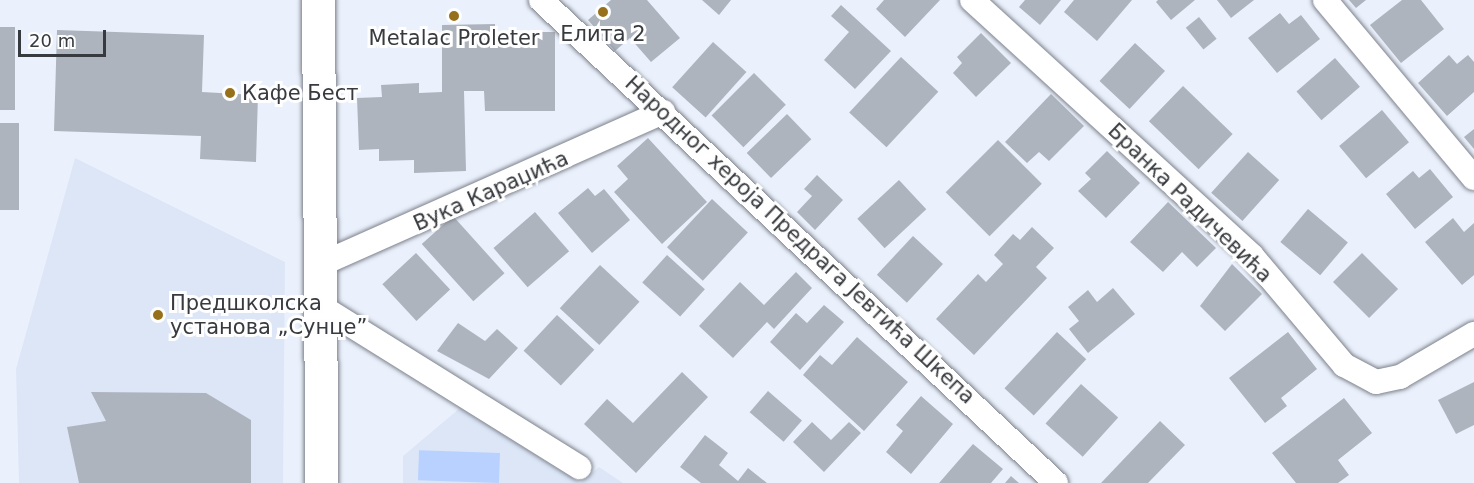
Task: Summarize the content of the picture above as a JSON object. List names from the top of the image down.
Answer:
{
  "streets": {
    "street": ["Вука Караџића", "Бранка Радичевића", "Народног хероја Предрага Јевтића Шкепа"]
  },
  "crossings": [
    ["Вука Караџића", "Народног хероја Предрага Јевтића Шкепа"]
  ],
  "places": [
    "Елита 2",
    "Metalac Proleter",
    "Кафе Бест",
    "Предшколска установа „Сунце”"
  ],
  "scale_bar": "20 m"
}
